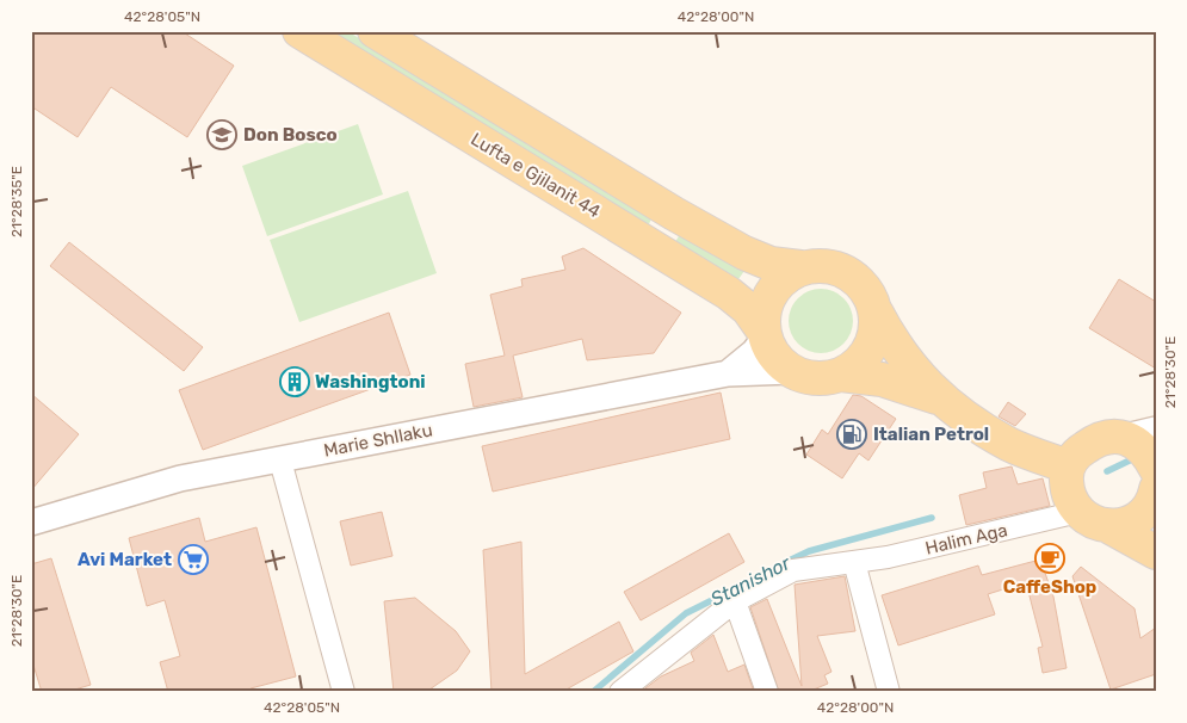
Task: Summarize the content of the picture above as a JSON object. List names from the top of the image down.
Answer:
{
  "streets": {
    "main road": ["Lufta e Gjilanit 44"],
    "street": ["Marie Shllaku", "Halim Aga"]
  },
  "crossings": [
    ["Lufta e Gjilanit 44", "Marie Shllaku"]
  ],
  "water": ["Stanishor"],
  "places": {
    "school or university": ["Don Bosco"],
    "building": ["Washingtoni"],
    "fuel station": ["Italian Petrol"],
    "cafe": ["CaffeShop"],
    "supermarket": ["Avi Market"]
  },
  "coordinates": [
    "42°28'05\"N",
    "42°28'00\"N",
    "21°28'35\"E",
    "21°28'30\"E"
  ]
}
